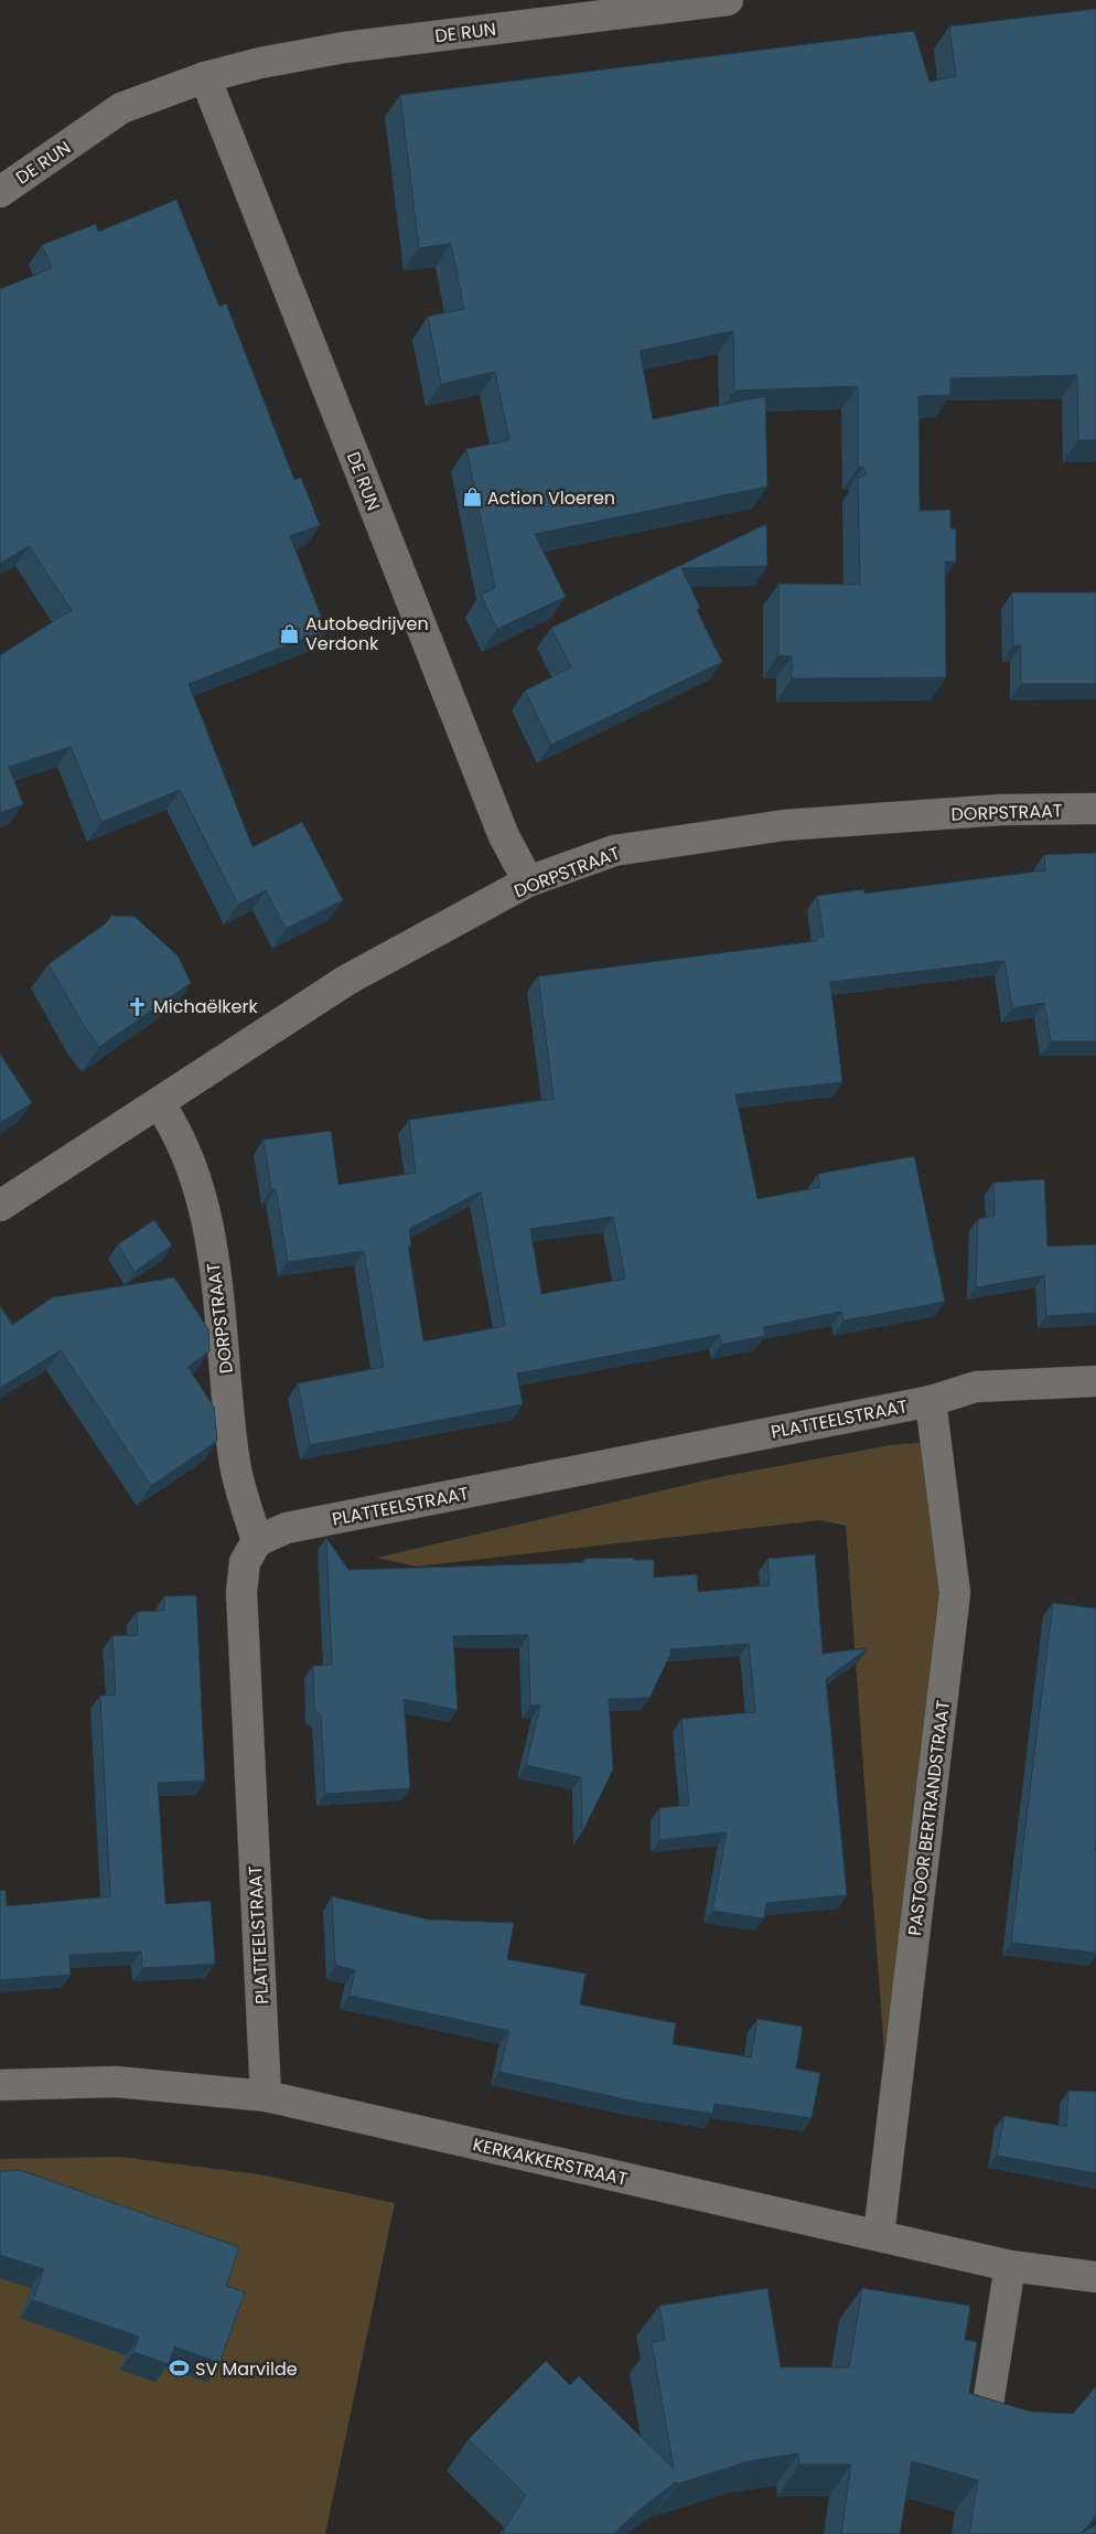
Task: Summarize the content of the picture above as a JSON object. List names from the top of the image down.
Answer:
{
  "streets": {
    "street": [
      "DE RUN",
      "DORPSTRAAT",
      "PLATTEELSTRAAT",
      "PASTOOR BERTRANDSTRAAT",
      "KERKAKKERSTRAAT"
    ]
  },
  "crossings": [
    ["DE RUN", "DORPSTRAAT"],
    ["DORPSTRAAT", "PLATTEELSTRAAT"],
    ["PLATTEELSTRAAT", "PASTOOR BERTRANDSTRAAT"],
    ["PLATTEELSTRAAT", "KERKAKKERSTRAAT"],
    ["PASTOOR BERTRANDSTRAAT", "KERKAKKERSTRAAT"]
  ],
  "places": {
    "shop": ["Action Vloeren", "Autobedrijven Verdonk"],
    "church": ["Michaëlkerk"],
    "sports": ["SV Marvilde"]
  }
}
